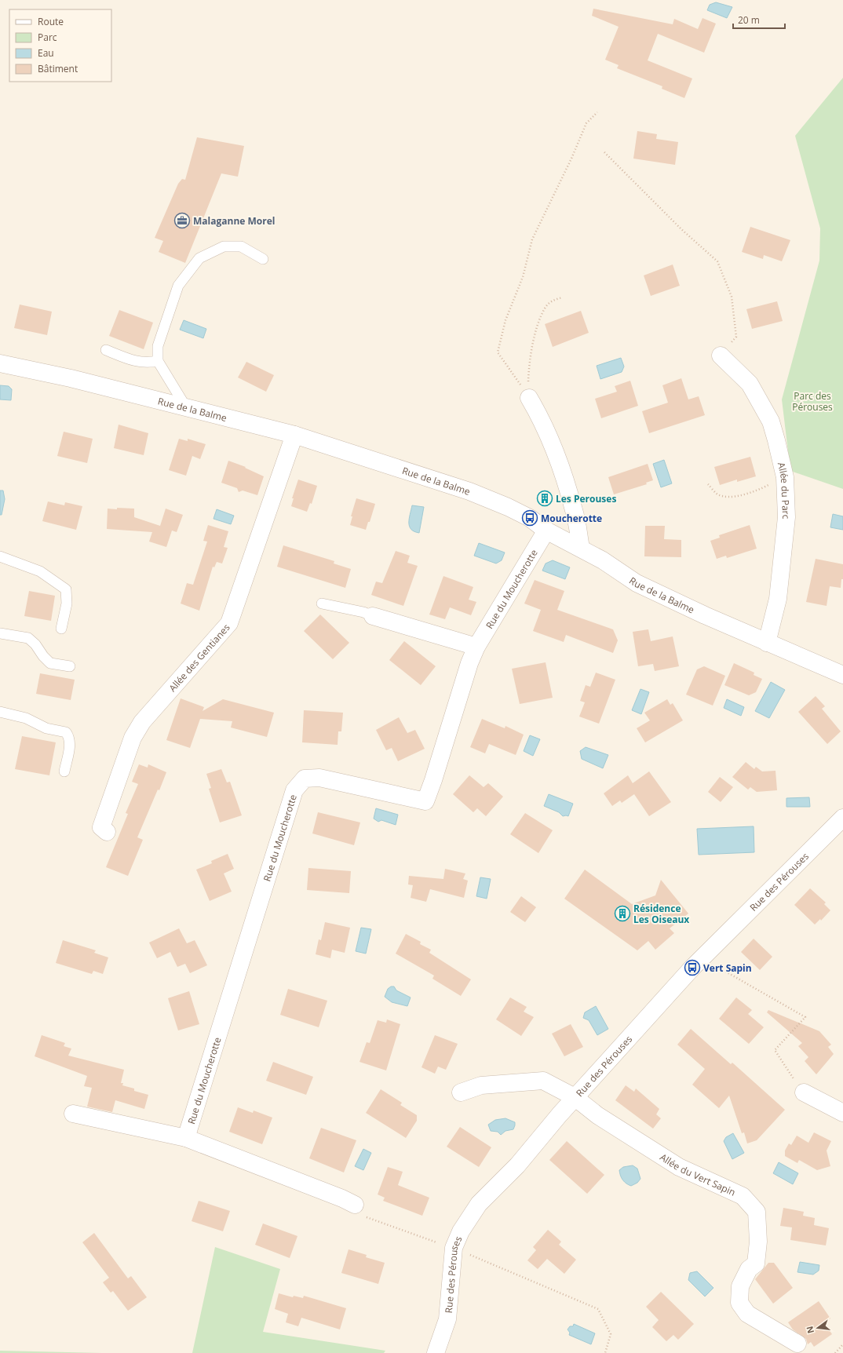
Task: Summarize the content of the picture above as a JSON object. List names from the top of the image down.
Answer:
{
  "streets": {
    "street": [
      "Rue de la Balme",
      "Allée du Parc",
      "Rue du Moucherotte",
      "Allée des Gentianes",
      "Rue des Pérouses",
      "Allée du Vert Sapin"
    ]
  },
  "crossings": [
    ["Rue de la Balme", "Allée du Parc"],
    ["Rue de la Balme", "Rue du Moucherotte"],
    ["Rue de la Balme", "Allée des Gentianes"],
    ["Rue des Pérouses", "Allée du Vert Sapin"]
  ],
  "parks": ["Parc des Pérouses"],
  "places": {
    "office": ["Malaganne Morel"],
    "building": ["Les Perouses", "Résidence Les Oiseaux"],
    "bus stop": ["Moucherotte", "Vert Sapin"]
  },
  "legend": [
    "Route",
    "Parc",
    "Eau",
    "Bâtiment"
  ],
  "scale_bar": "20 m",
  "north": "left"
}
